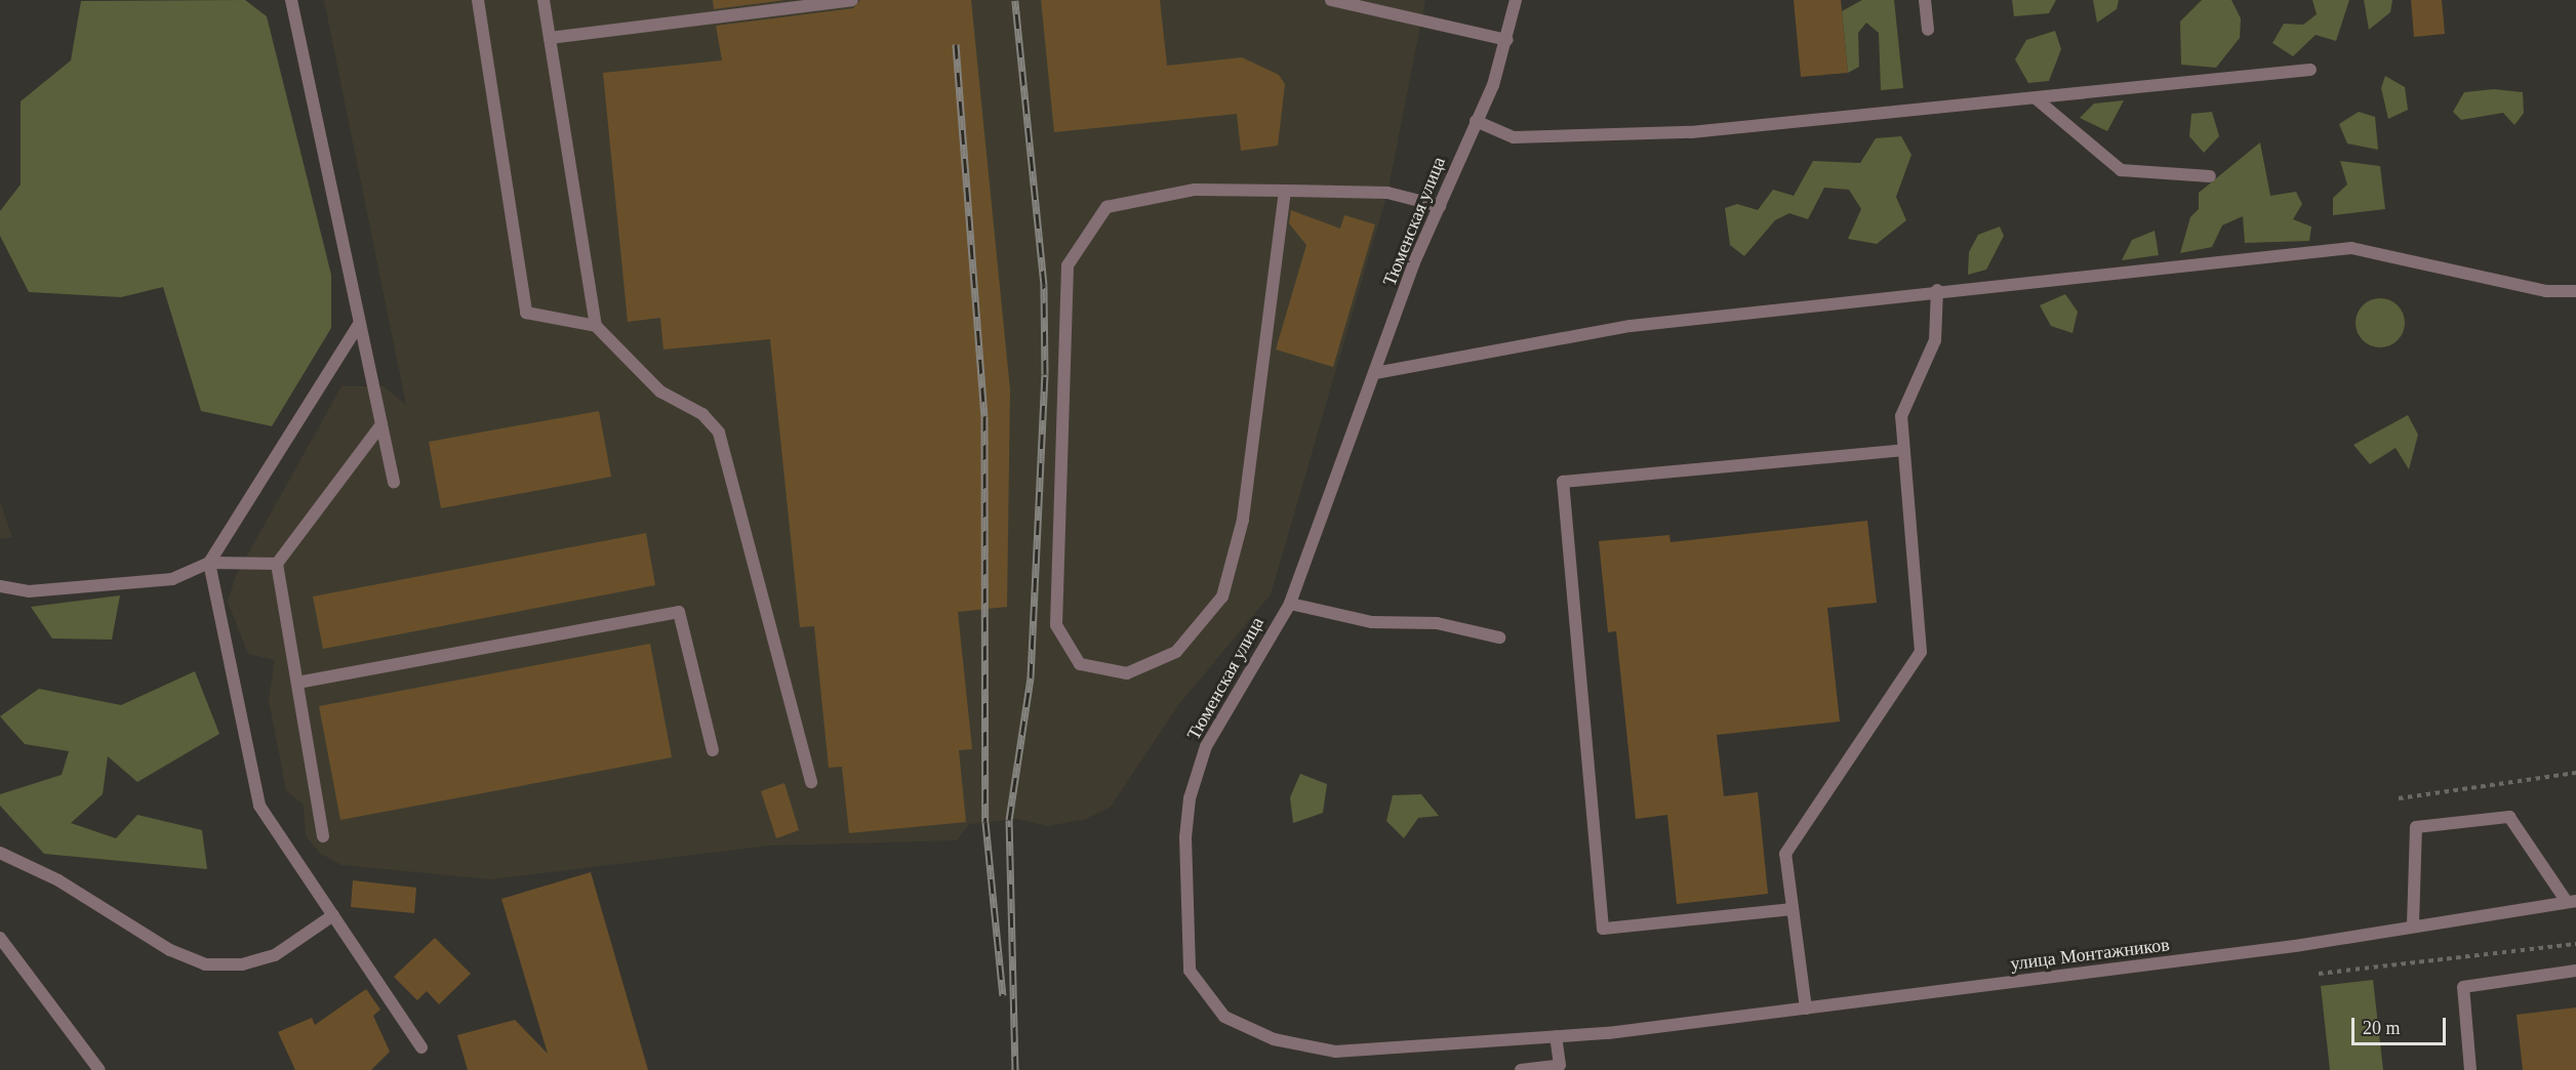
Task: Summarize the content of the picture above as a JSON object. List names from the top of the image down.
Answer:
{
  "streets": {
    "street": ["Тюменская улица", "улица Монтажников"]
  },
  "crossings": [
    ["Тюменская улица", "улица Монтажников"]
  ],
  "scale_bar": "20 m"
}
